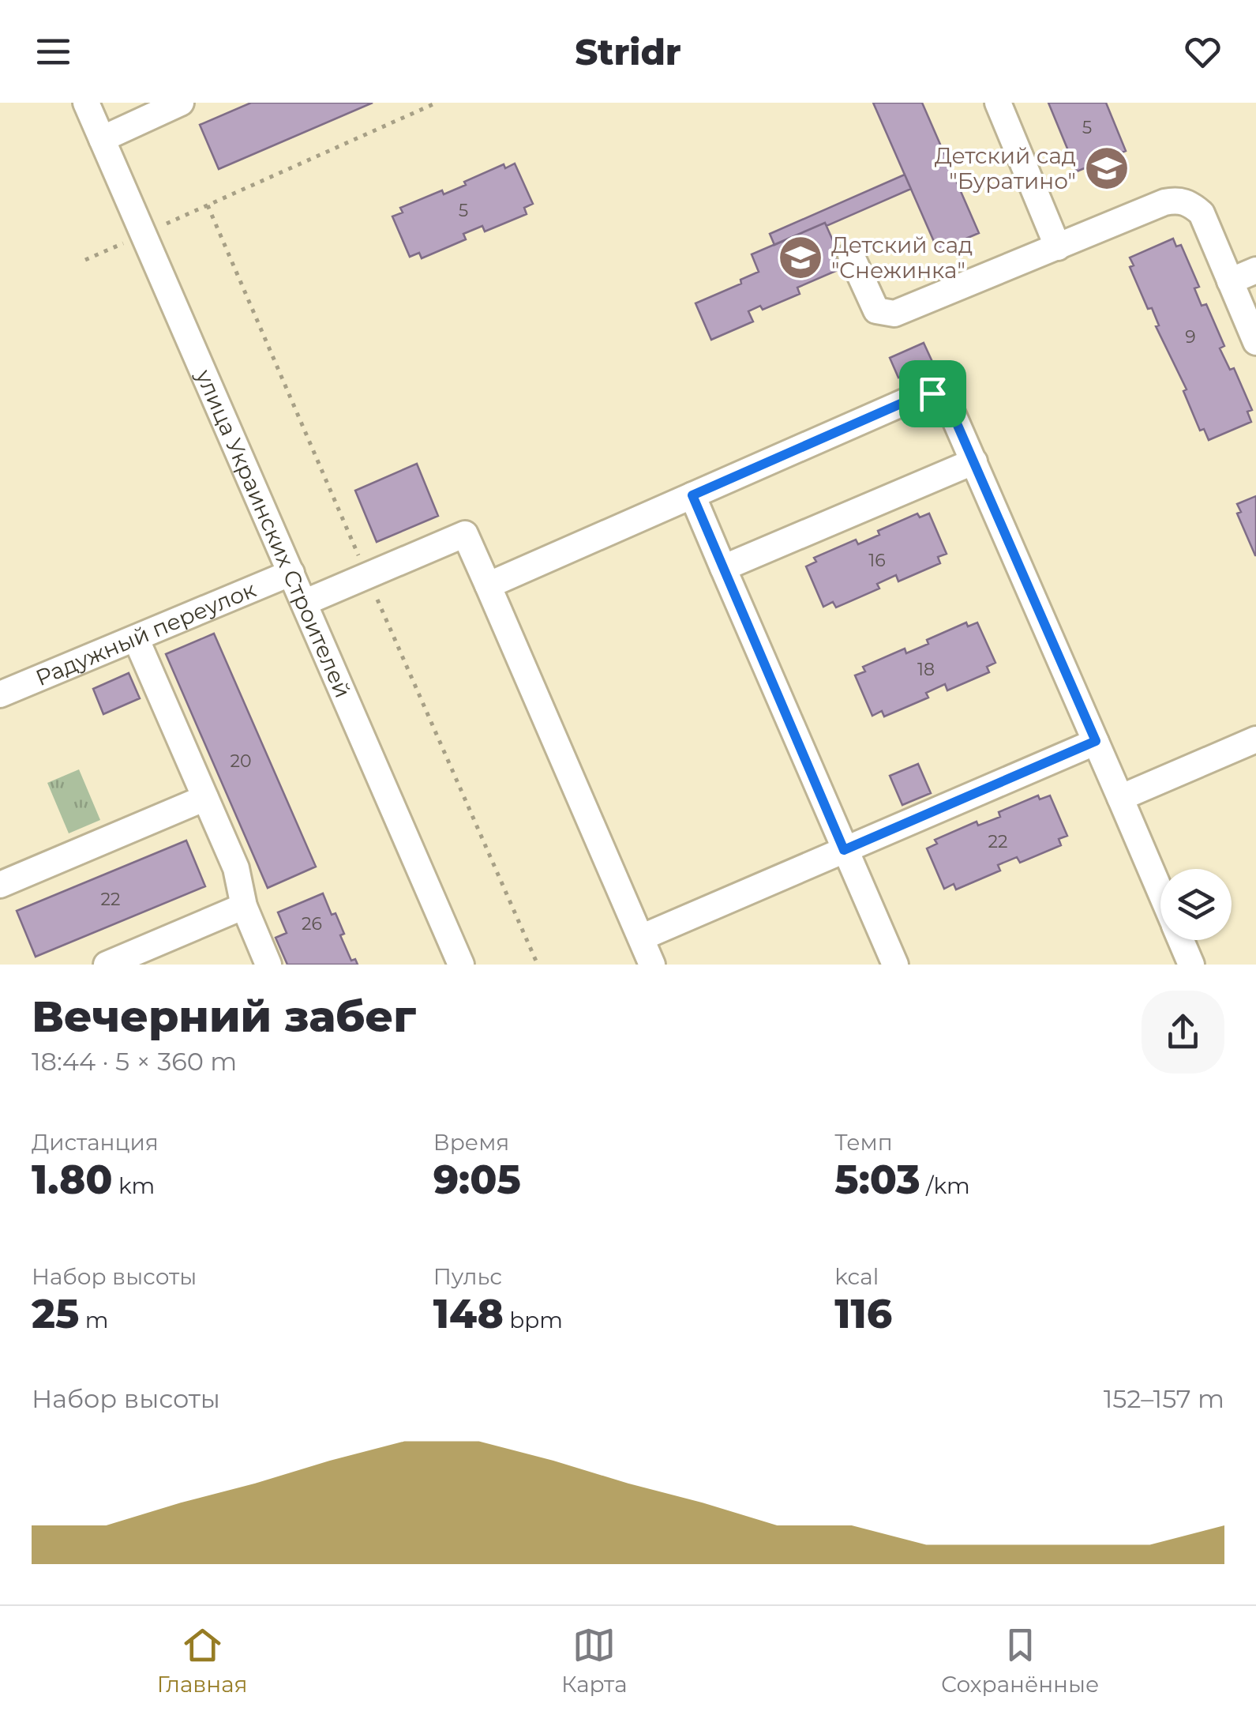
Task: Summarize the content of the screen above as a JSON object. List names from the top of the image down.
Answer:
{
  "streets": {
    "street": ["улица Украинских Строителей", "Радужный переулок"]
  },
  "crossings": [
    ["улица Украинских Строителей", "Радужный переулок"]
  ],
  "places": {
    "school or university": ["Детский сад \"Буратино\"", "Детский сад \"Снежинка\""]
  },
  "house_numbers": [
    "5",
    "5",
    "9",
    "16",
    "18",
    "20",
    "22",
    "22",
    "26"
  ],
  "page": {
    "header": "Stridr",
    "heading": ["Вечерний забег", "18:44 · 5 × 360 m"],
    "stats": [
      ["Дистанция", "1.80 km"],
      ["Время", "9:05"],
      ["Темп", "5:03 /km"],
      ["Набор высоты", "25 m"],
      ["Пульс", "148 bpm"],
      ["kcal", "116"]
    ],
    "chart": ["Набор высоты", "152–157 m"],
    "tabs": ["Главная", "Карта", "Сохранённые"]
  }
}
